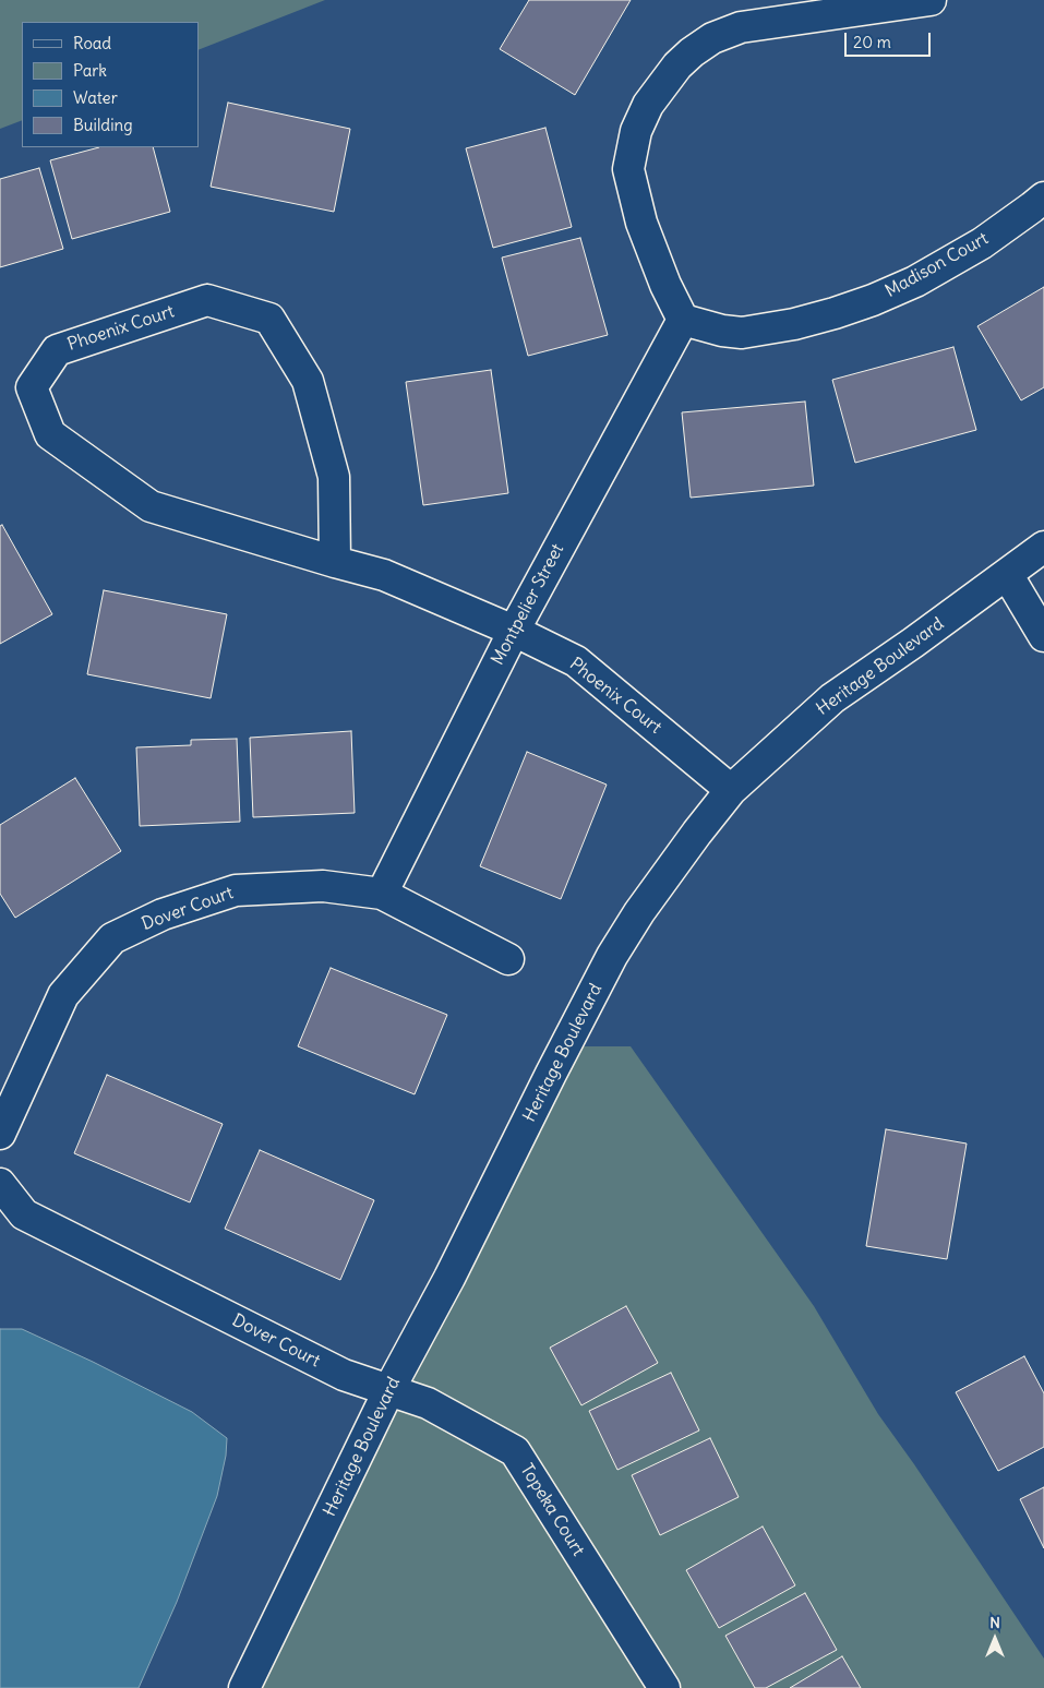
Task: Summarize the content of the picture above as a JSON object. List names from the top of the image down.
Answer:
{
  "streets": {
    "street": [
      "Madison Court",
      "Phoenix Court",
      "Montpelier Street",
      "Heritage Boulevard",
      "Dover Court",
      "Topeka Court"
    ]
  },
  "crossings": [
    ["Madison Court", "Montpelier Street"],
    ["Phoenix Court", "Montpelier Street"],
    ["Phoenix Court", "Heritage Boulevard"],
    ["Montpelier Street", "Dover Court"],
    ["Heritage Boulevard", "Dover Court"],
    ["Heritage Boulevard", "Topeka Court"],
    ["Dover Court", "Topeka Court"]
  ],
  "legend": [
    "Road",
    "Park",
    "Water",
    "Building"
  ],
  "scale_bar": "20 m",
  "north": "top"
}
